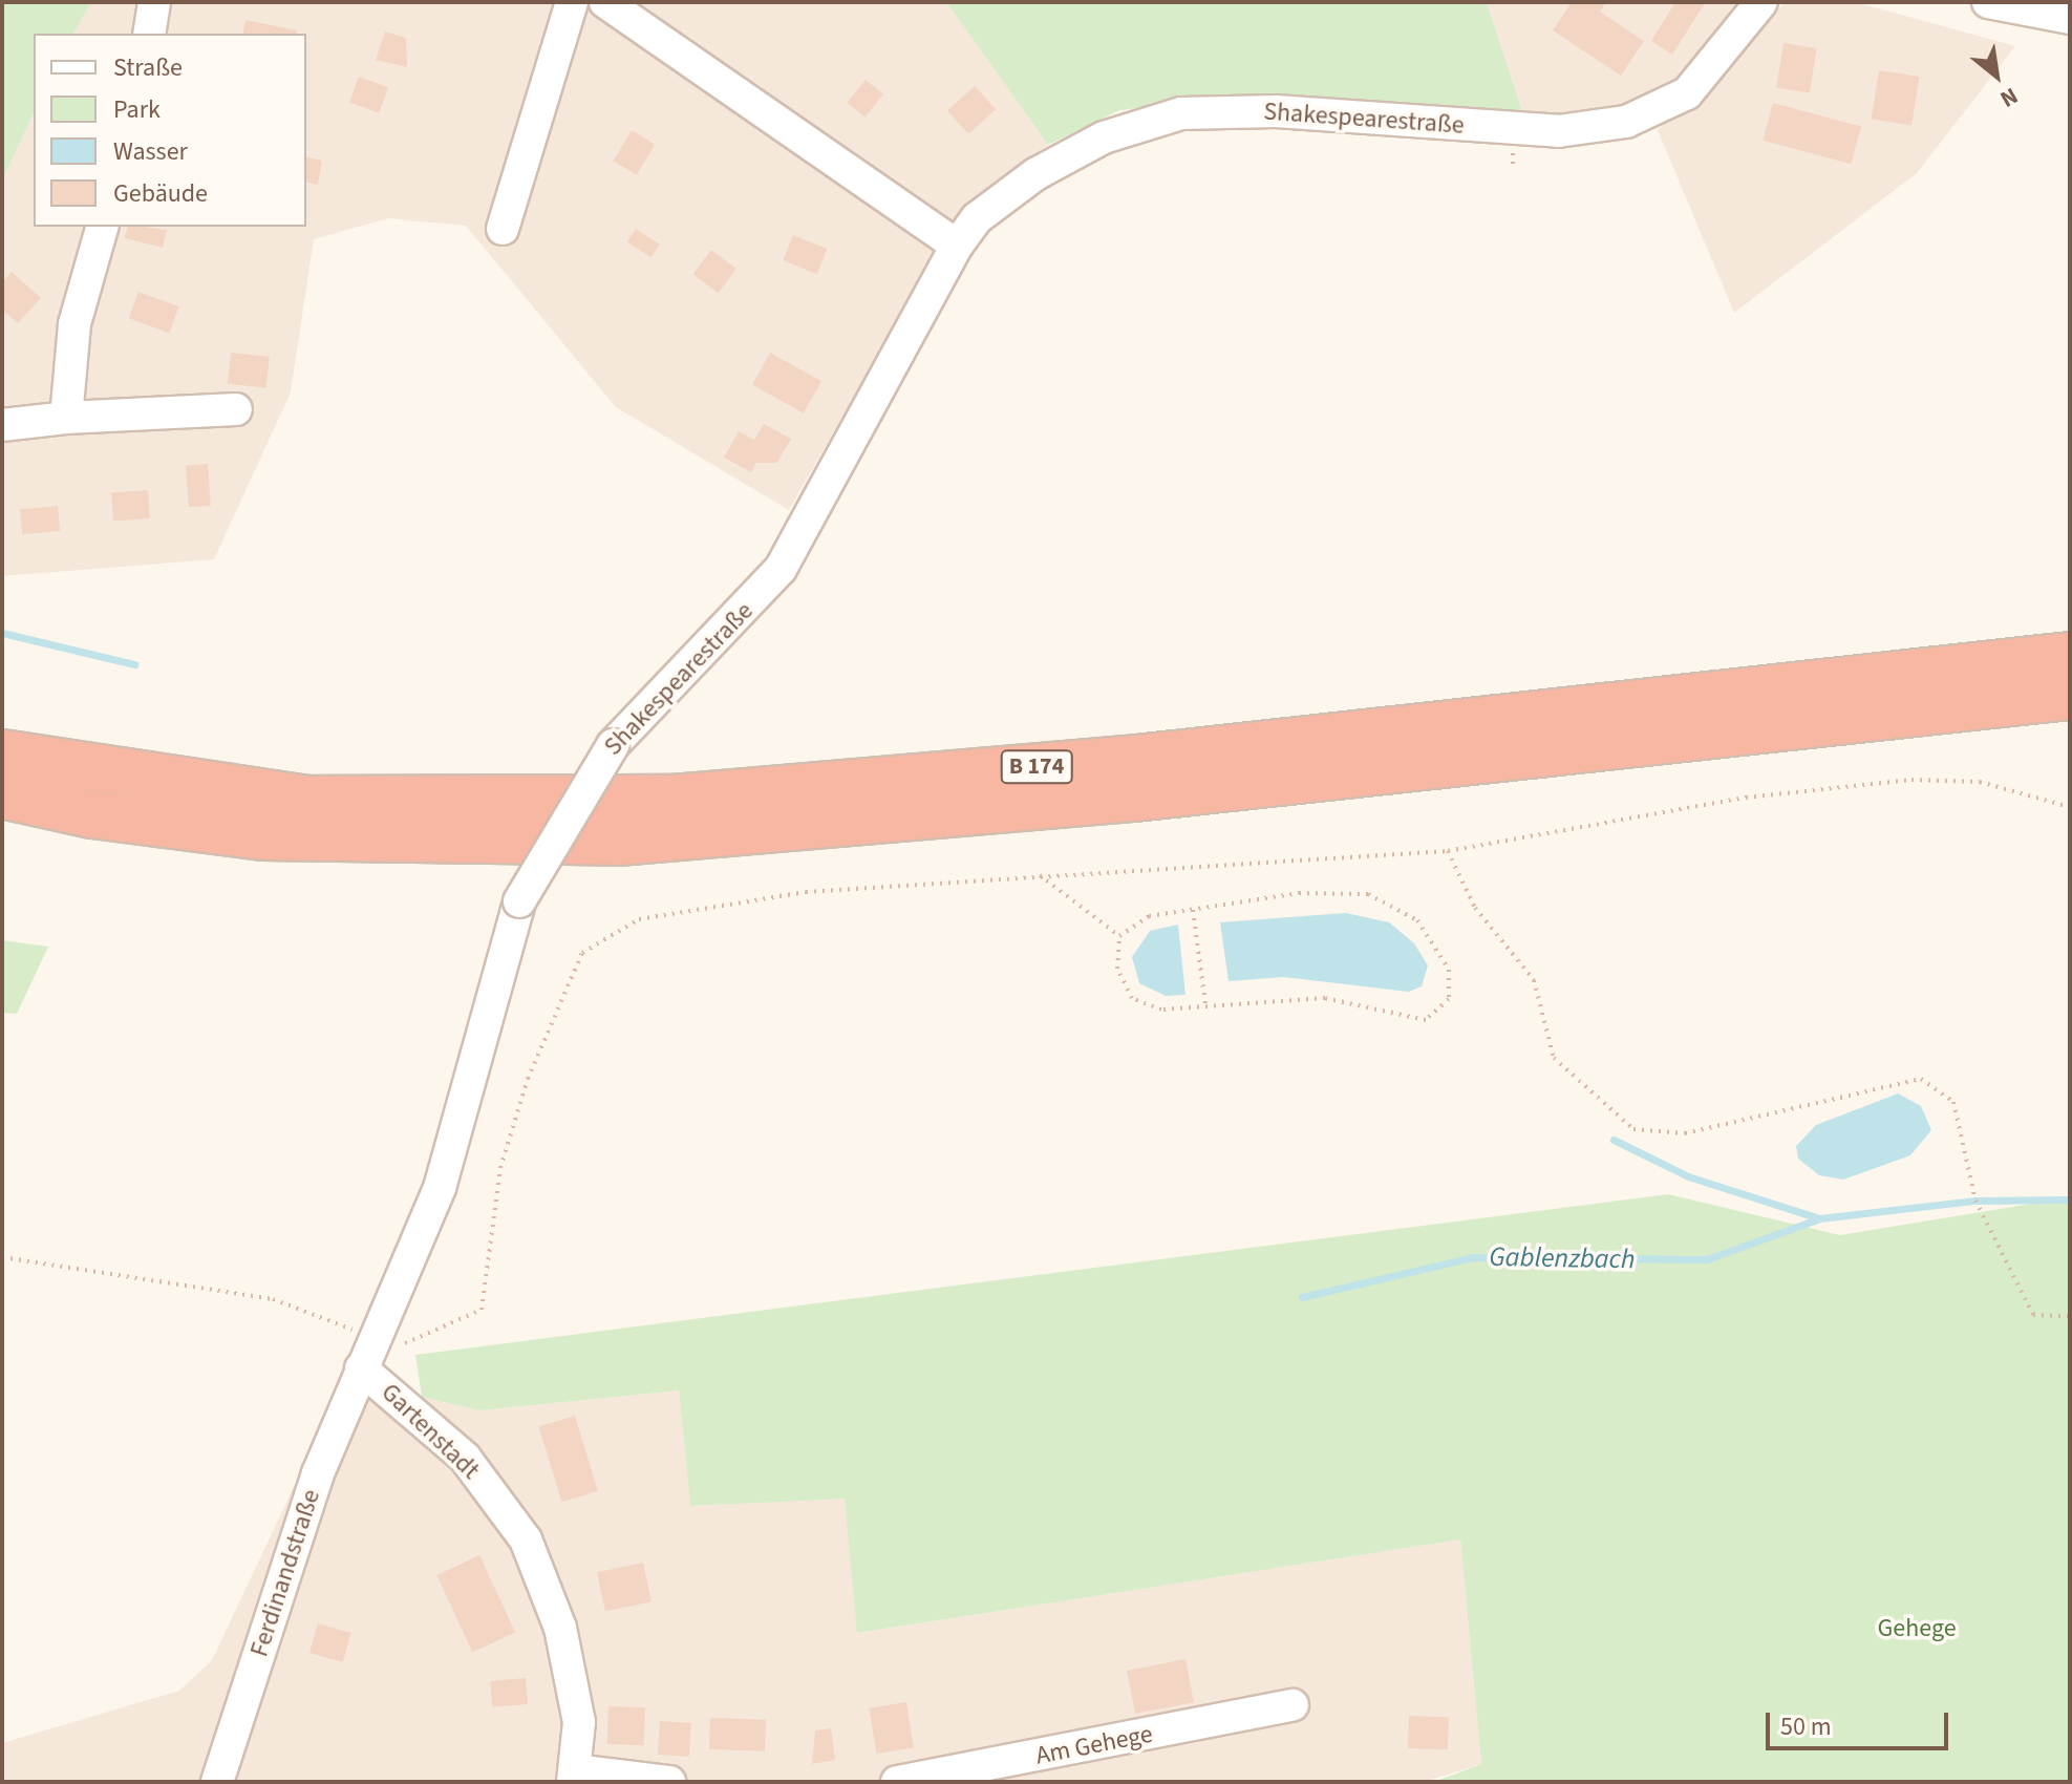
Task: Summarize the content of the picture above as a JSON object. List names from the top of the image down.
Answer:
{
  "streets": {
    "highway": ["B 174"],
    "street": [
      "Shakespearestraße",
      "Gartenstadt",
      "Ferdinandstraße",
      "Am Gehege"
    ]
  },
  "crossings": [
    ["Shakespearestraße", "Gartenstadt"],
    ["Shakespearestraße", "Ferdinandstraße"],
    ["Gartenstadt", "Ferdinandstraße"]
  ],
  "water": ["Gablenzbach"],
  "parks": ["Gehege"],
  "legend": [
    "Straße",
    "Park",
    "Wasser",
    "Gebäude"
  ],
  "scale_bar": "50 m",
  "north": "bottom right"
}
